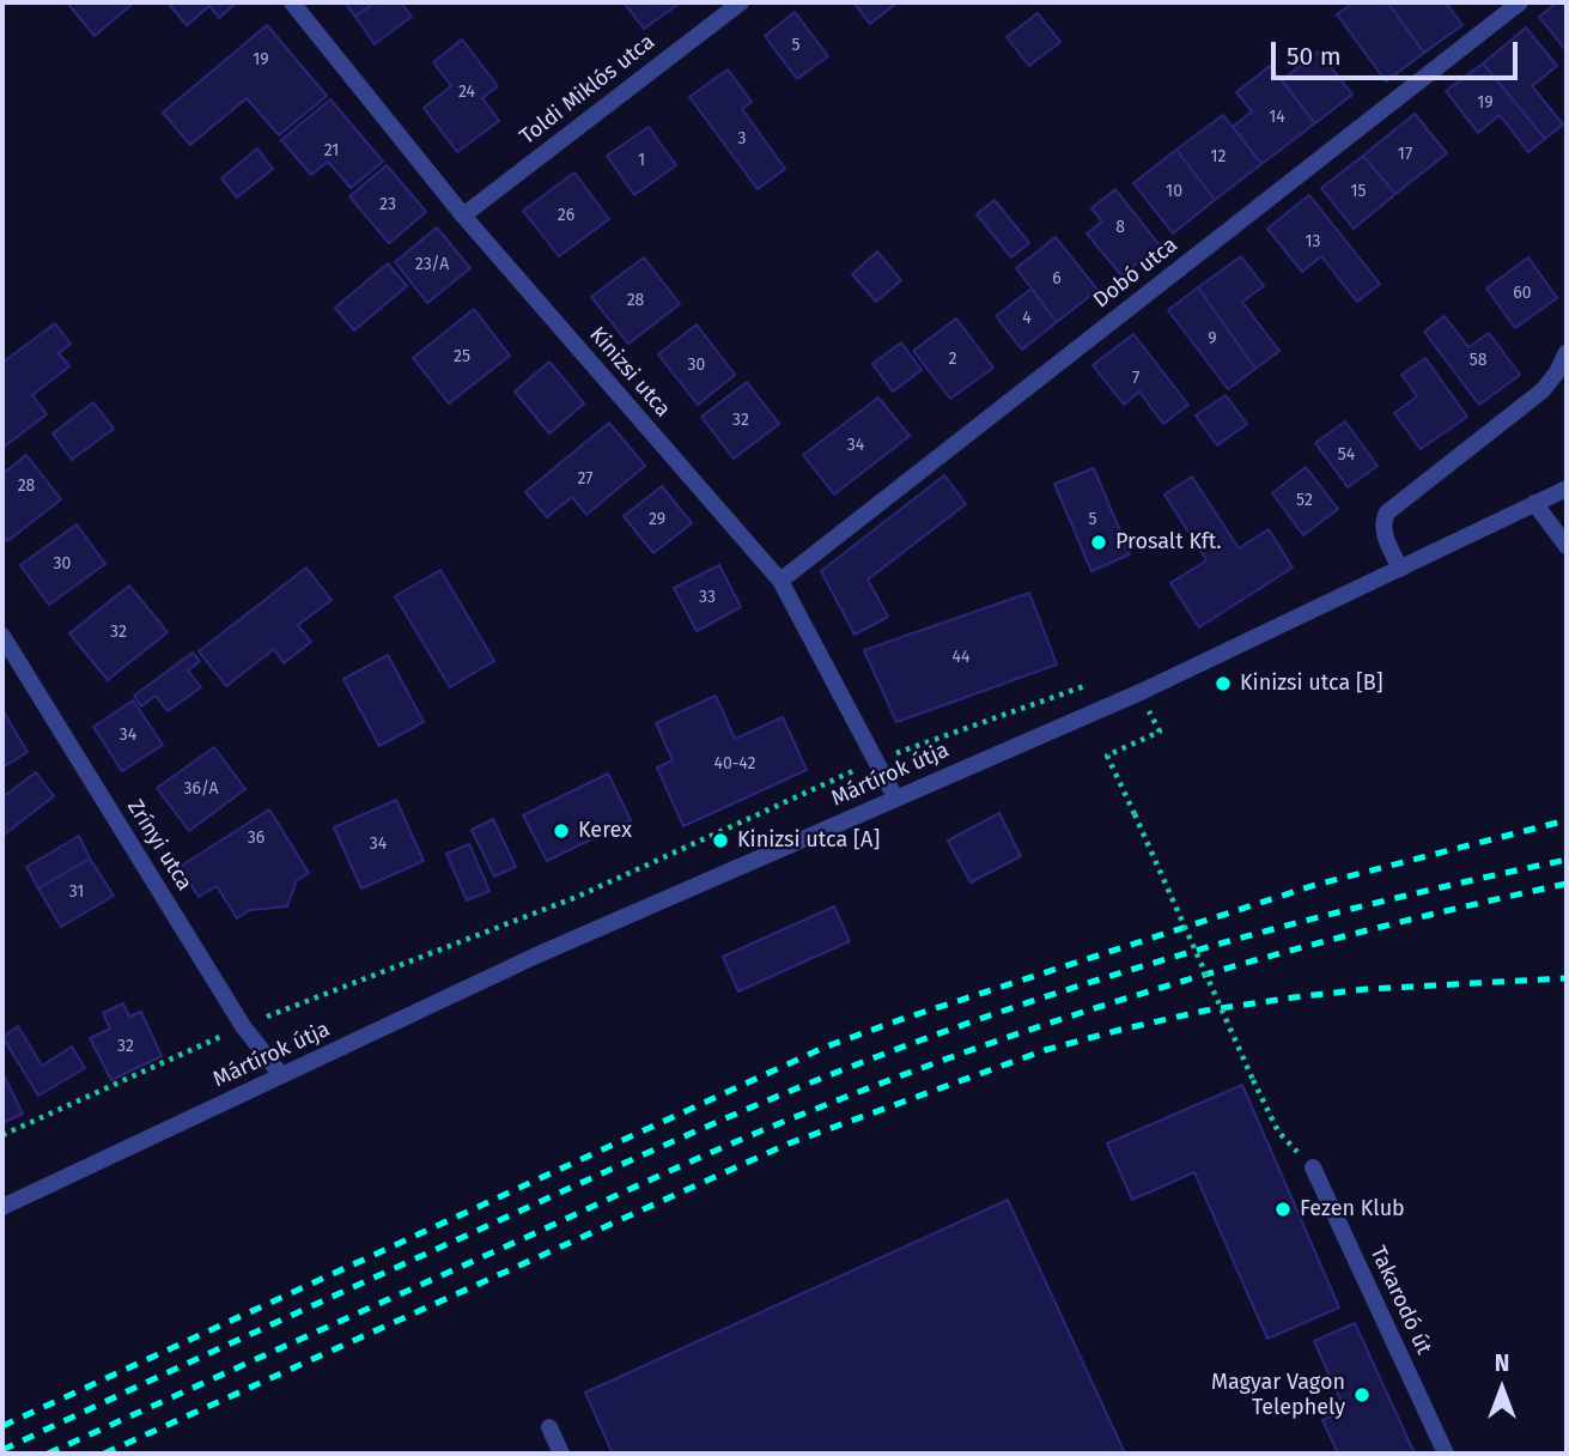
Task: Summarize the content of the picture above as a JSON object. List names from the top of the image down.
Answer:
{
  "streets": {
    "street": [
      "Toldi Miklós utca",
      "Dobó utca",
      "Kinizsi utca",
      "Mártírok útja",
      "Zrínyi utca",
      "Takarodó út"
    ]
  },
  "crossings": [
    ["Toldi Miklós utca", "Kinizsi utca"],
    ["Dobó utca", "Kinizsi utca"],
    ["Kinizsi utca", "Mártírok útja"],
    ["Mártírok útja", "Zrínyi utca"]
  ],
  "places": [
    "Prosalt Kft.",
    "Kinizsi utca [B]",
    "Kerex",
    "Kinizsi utca [A]",
    "Fezen Klub",
    "Magyar Vagon Telephely"
  ],
  "house_numbers": [
    "5",
    "19",
    "24",
    "19",
    "14",
    "3",
    "21",
    "17",
    "12",
    "1",
    "10",
    "15",
    "23",
    "26",
    "8",
    "13",
    "23/A",
    "6",
    "60",
    "28",
    "4",
    "9",
    "25",
    "2",
    "58",
    "30",
    "7",
    "32",
    "34",
    "54",
    "27",
    "28",
    "52",
    "29",
    "5",
    "30",
    "33",
    "32",
    "44",
    "34",
    "40-42",
    "36/A",
    "36",
    "34",
    "31",
    "32"
  ],
  "scale_bar": "50 m",
  "north": "top"
}
